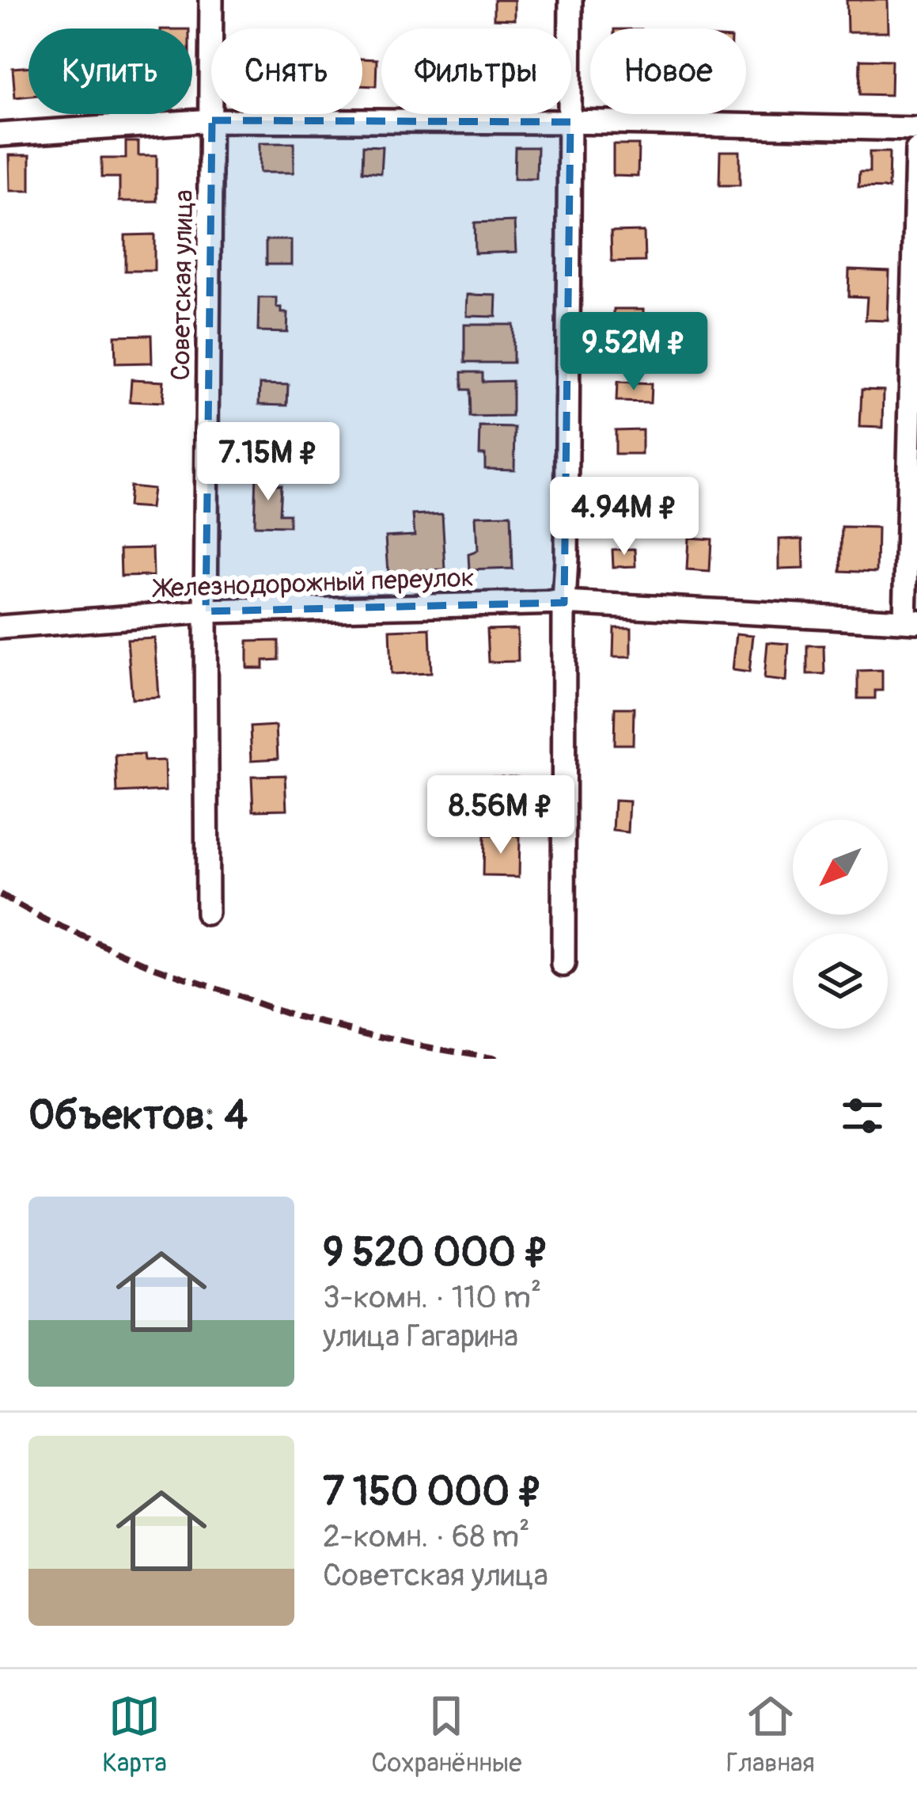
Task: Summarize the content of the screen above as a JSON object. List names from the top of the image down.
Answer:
{
  "streets": {
    "street": ["Советская улица", "Железнодорожный переулок"]
  },
  "crossings": [
    ["Советская улица", "Железнодорожный переулок"]
  ],
  "north": "bottom left",
  "page": {
    "chip": [
      "Купить",
      "Снять",
      "Фильтры",
      "Новое"
    ],
    "price": [
      "9.52M ₽",
      "7.15M ₽",
      "4.94M ₽",
      "8.56M ₽"
    ],
    "heading": "Объектов: 4",
    "list": [
      {
        "name": "9 520 000 ₽",
        "note": "3-комн. · 110 m² · улица Гагарина"
      },
      {
        "name": "7 150 000 ₽",
        "note": "2-комн. · 68 m² · Советская улица"
      }
    ],
    "tabs": ["Карта", "Сохранённые", "Главная"]
  }
}
